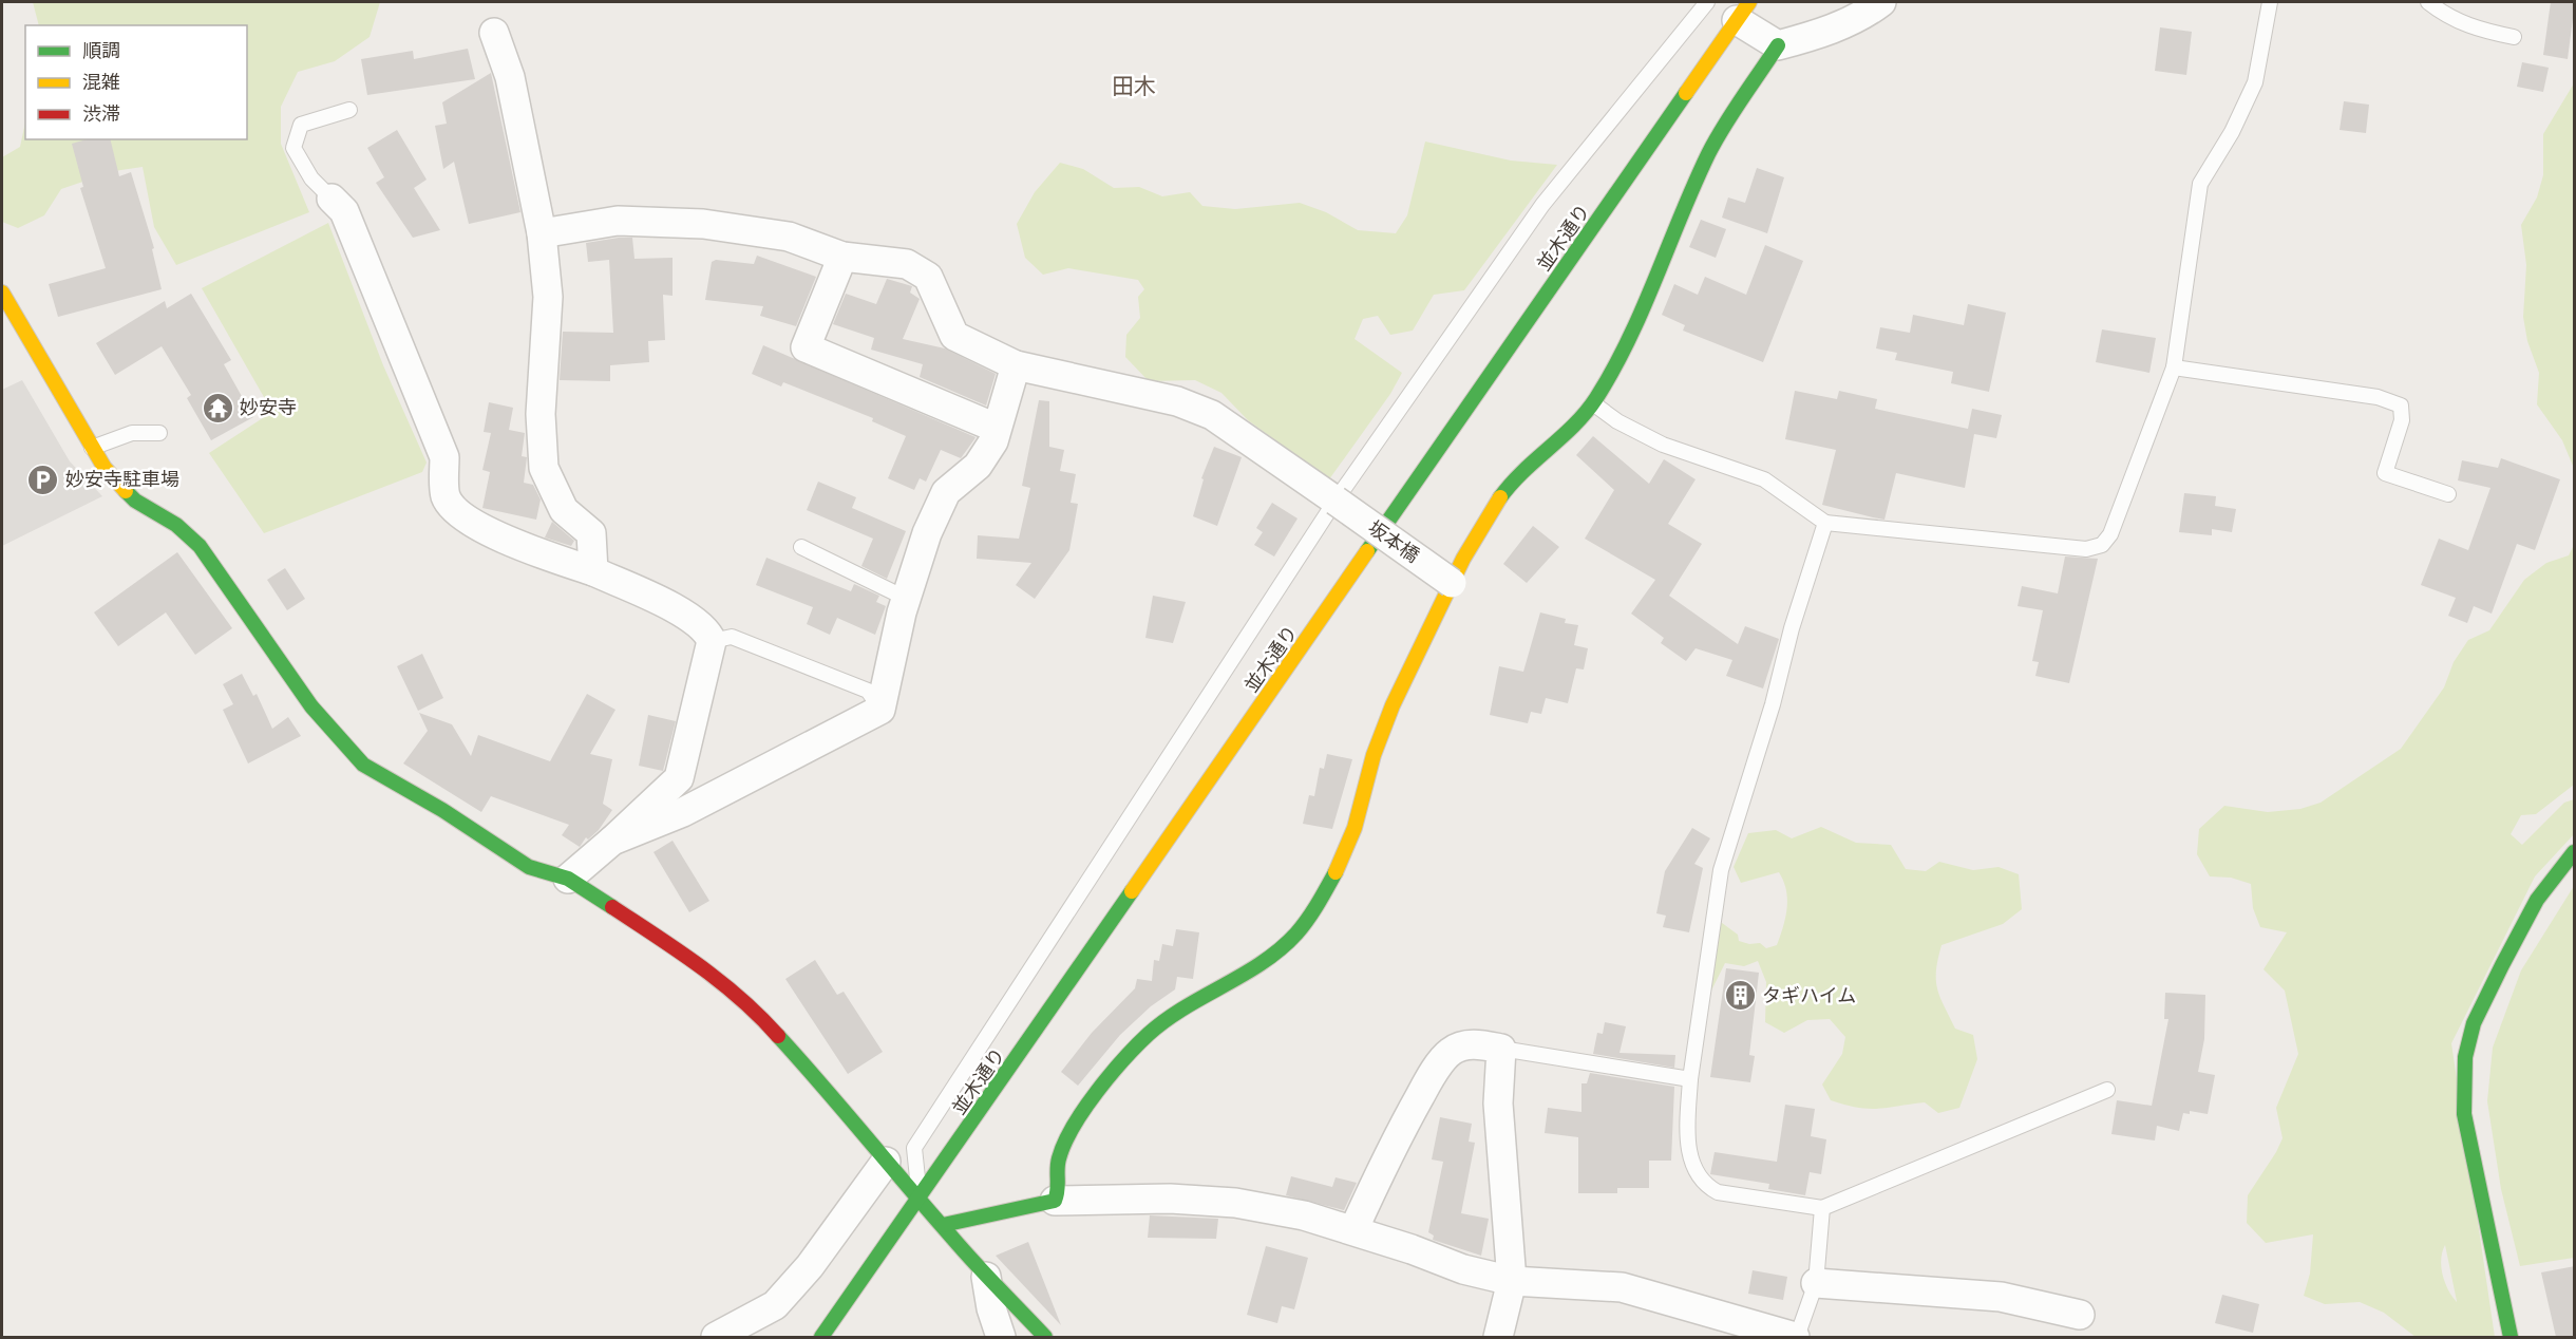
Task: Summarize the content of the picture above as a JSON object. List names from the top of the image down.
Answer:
{
  "streets": {
    "street": ["並木通り", "坂本橋"]
  },
  "districts": ["田木"],
  "places": {
    "temple": ["妙安寺"],
    "parking": ["妙安寺駐車場"],
    "building": ["タギハイム"]
  },
  "legend": ["順調", "混雑", "渋滞"]
}
